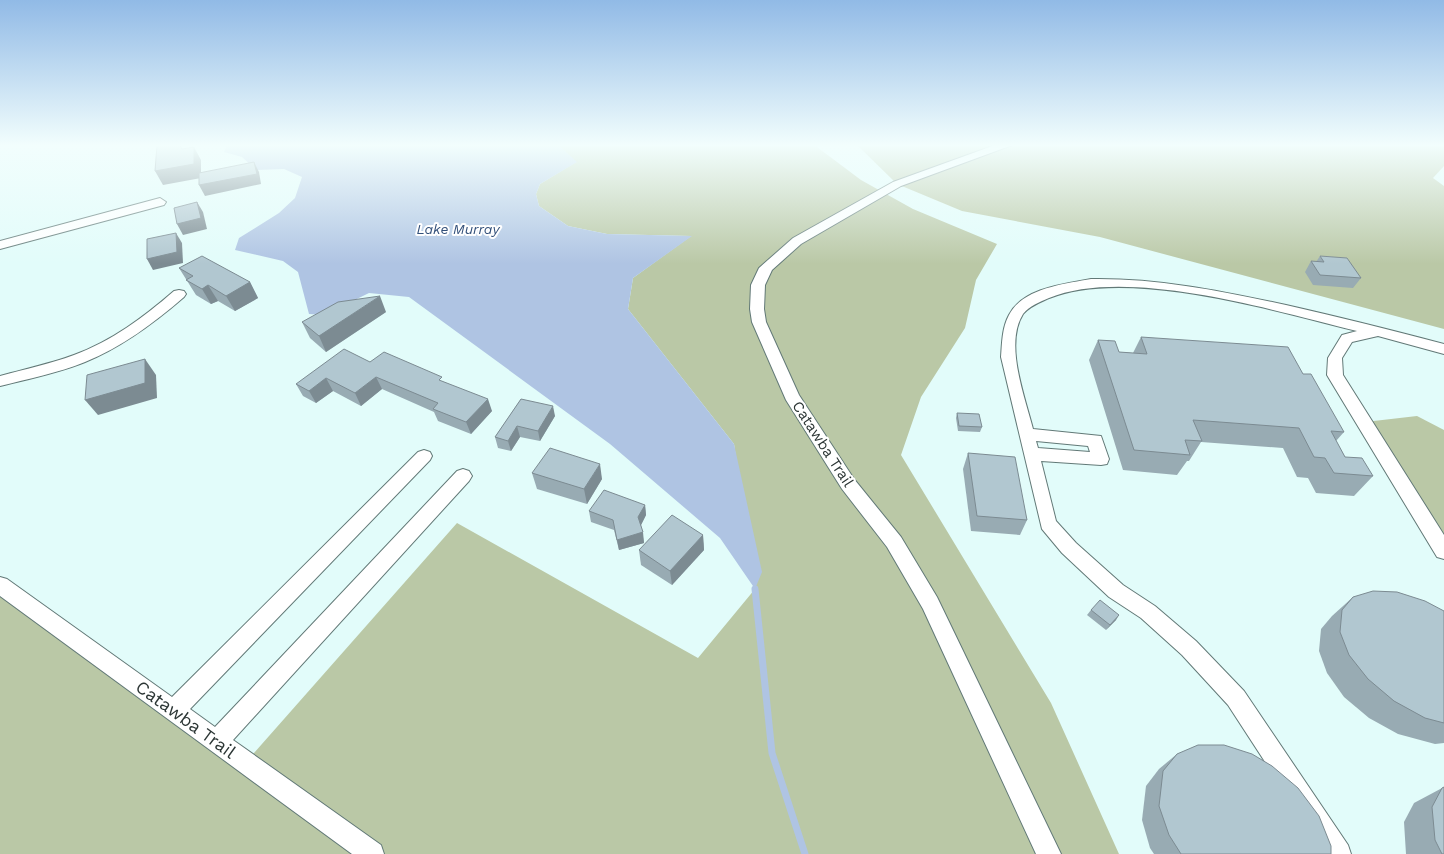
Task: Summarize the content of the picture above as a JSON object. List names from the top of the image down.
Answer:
{
  "streets": {
    "street": ["Catawba Trail"]
  },
  "water": ["Lake Murray"]
}
